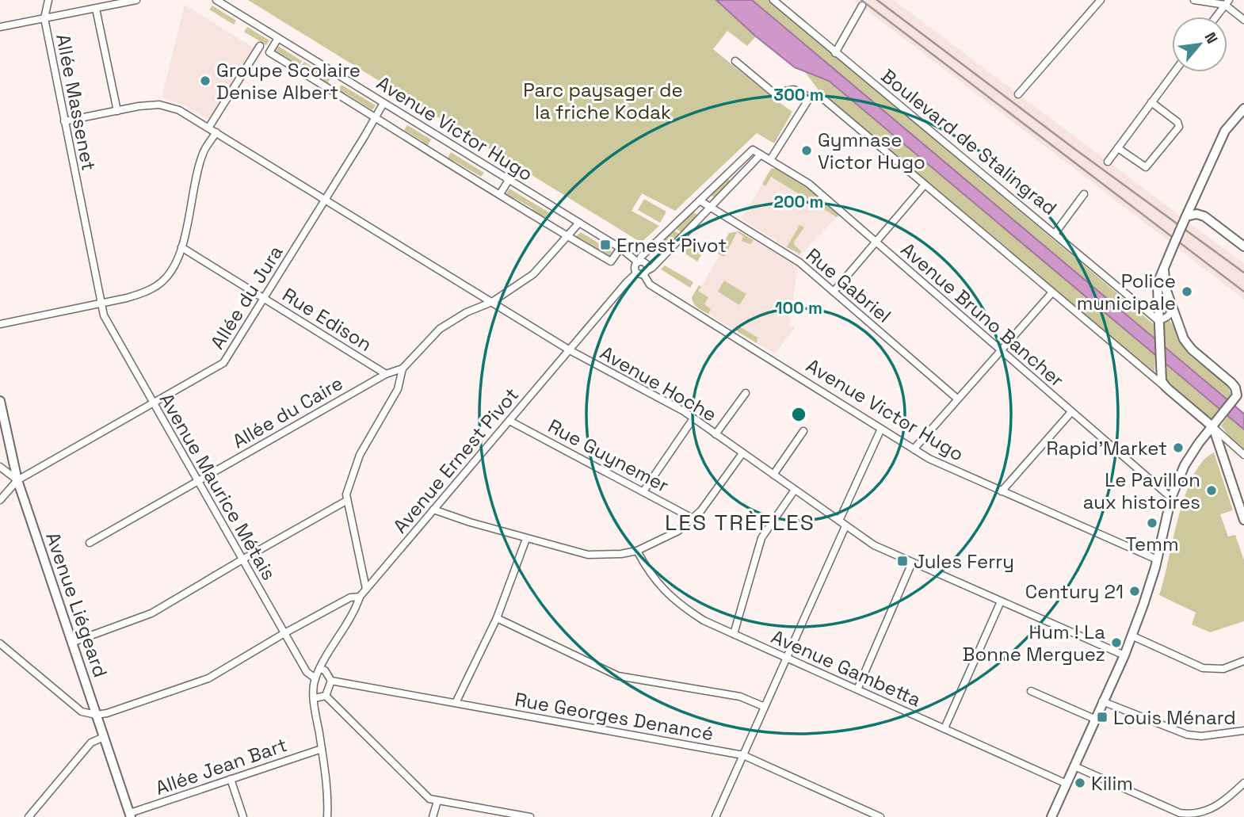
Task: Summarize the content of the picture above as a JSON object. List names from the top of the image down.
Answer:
{
  "streets": {
    "street": [
      "Allée Massenet",
      "Avenue Victor Hugo",
      "Boulevard de Stalingrad",
      "Rue Gabriel",
      "Allée du Jura",
      "Avenue Bruno Bancher",
      "Rue Edison",
      "Avenue Hoche",
      "Allée du Caire",
      "Rue Guynemer",
      "Avenue Ernest Pivot",
      "Avenue Maurice Métais",
      "Avenue Liégeard",
      "Avenue Gambetta",
      "Rue Georges Denancé",
      "Allée Jean Bart"
    ]
  },
  "crossings": [
    ["Allée Massenet", "Avenue Hoche"],
    ["Allée Massenet", "Avenue Maurice Métais"],
    ["Avenue Victor Hugo", "Allée du Jura"],
    ["Avenue Victor Hugo", "Avenue Ernest Pivot"],
    ["Rue Gabriel", "Avenue Ernest Pivot"],
    ["Allée du Jura", "Rue Edison"],
    ["Allée du Jura", "Avenue Hoche"],
    ["Allée du Jura", "Avenue Maurice Métais"],
    ["Allée du Jura", "Avenue Liégeard"],
    ["Avenue Bruno Bancher", "Avenue Ernest Pivot"],
    ["Rue Edison", "Allée du Caire"],
    ["Avenue Hoche", "Avenue Ernest Pivot"],
    ["Allée du Caire", "Avenue Maurice Métais"],
    ["Rue Guynemer", "Avenue Ernest Pivot"],
    ["Avenue Ernest Pivot", "Avenue Maurice Métais"],
    ["Avenue Liégeard", "Allée Jean Bart"]
  ],
  "districts": ["LES TRÈFLES"],
  "parks": ["Parc paysager de la friche Kodak"],
  "places": {
    "other": [
      "Groupe Scolaire Denise Albert",
      "Gymnase Victor Hugo",
      "Police municipale",
      "Rapid'Market",
      "Le Pavillon aux histoires",
      "Temm",
      "Century 21",
      "Hum ! La Bonne Merguez",
      "Kilim"
    ],
    "transit": ["Ernest Pivot", "Jules Ferry", "Louis Ménard"]
  },
  "north": "top right",
  "rings": ["300 m", "200 m", "100 m"]
}
